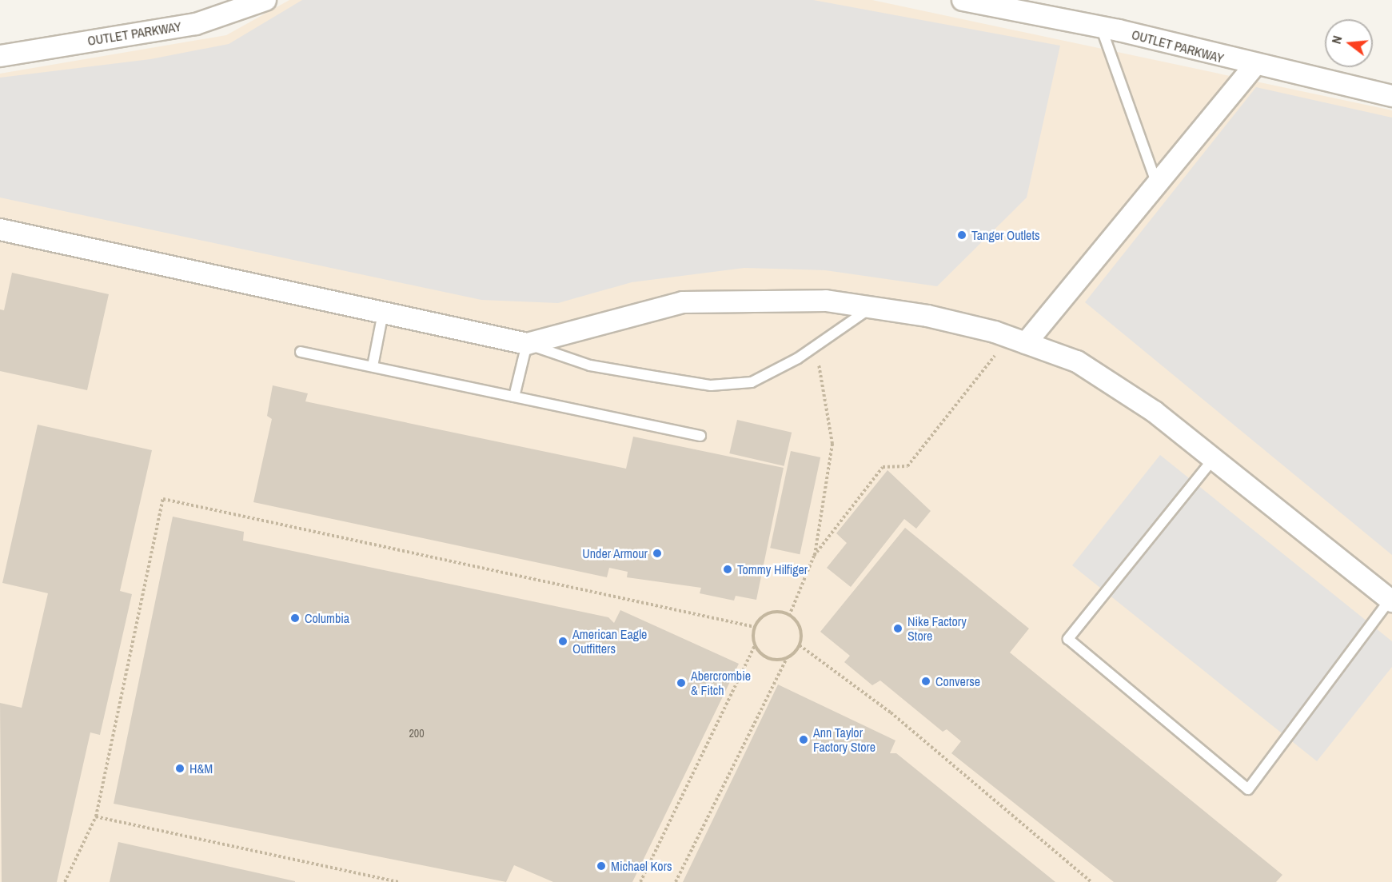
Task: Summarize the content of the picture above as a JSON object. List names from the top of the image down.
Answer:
{
  "streets": {
    "street": ["OUTLET PARKWAY"]
  },
  "places": [
    "Tanger Outlets",
    "Under Armour",
    "Tommy Hilfiger",
    "Columbia",
    "Nike Factory Store",
    "American Eagle Outfitters",
    "Converse",
    "Abercrombie & Fitch",
    "Ann Taylor Factory Store",
    "H&M",
    "Michael Kors"
  ],
  "house_numbers": ["200"],
  "north": "left"
}
